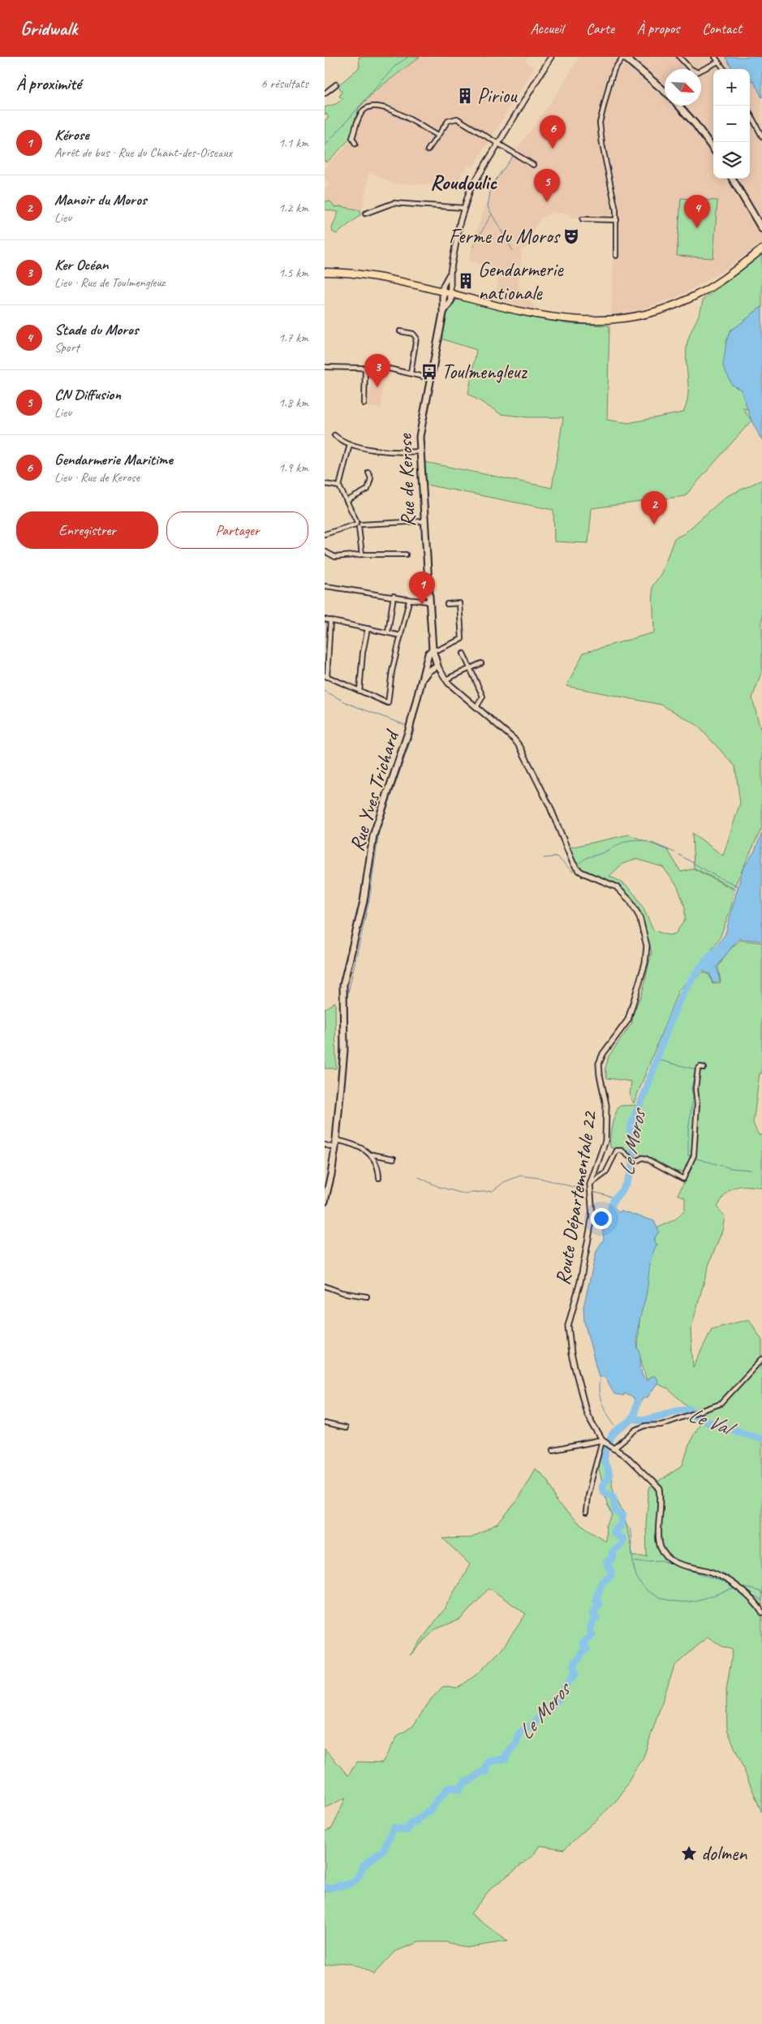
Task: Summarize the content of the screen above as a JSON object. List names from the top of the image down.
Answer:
{
  "streets": {
    "main road": ["Rue de Kerose", "Rue Yves Trichard"],
    "street": ["Route Départementale 22"]
  },
  "crossings": [
    ["Rue de Kerose", "Route Départementale 22"]
  ],
  "districts": ["Roudoulic"],
  "water": ["Le Moros", "Le Val"],
  "places": {
    "building": ["Piriou", "Gendarmerie nationale"],
    "theatre": ["Ferme du Moros"],
    "bus stop": ["Toulmengleuz"],
    "place": ["dolmen"]
  },
  "north": "bottom right",
  "page": {
    "header": "Gridwalk",
    "nav": [
      "Accueil",
      "Carte",
      "À propos",
      "Contact"
    ],
    "heading": ["À proximité", "6 résultats"],
    "map_buttons": ["+", "−"],
    "list": [
      {
        "mark": "1",
        "name": "Kérose",
        "note": "Arrêt de bus · Rue du Chant-des-Oiseaux",
        "value": "1.1 km"
      },
      {
        "mark": "2",
        "name": "Manoir du Moros",
        "note": "Lieu",
        "value": "1.2 km"
      },
      {
        "mark": "3",
        "name": "Ker Océan",
        "note": "Lieu · Rue de Toulmengleuz",
        "value": "1.5 km"
      },
      {
        "mark": "4",
        "name": "Stade du Moros",
        "note": "Sport",
        "value": "1.7 km"
      },
      {
        "mark": "5",
        "name": "CN Diffusion",
        "note": "Lieu",
        "value": "1.8 km"
      },
      {
        "mark": "6",
        "name": "Gendarmerie Maritime",
        "note": "Lieu · Rue de Kerose",
        "value": "1.9 km"
      }
    ],
    "pins": [
      "6",
      "5",
      "4",
      "3",
      "2",
      "1"
    ],
    "buttons": ["Enregistrer", "Partager"]
  }
}
